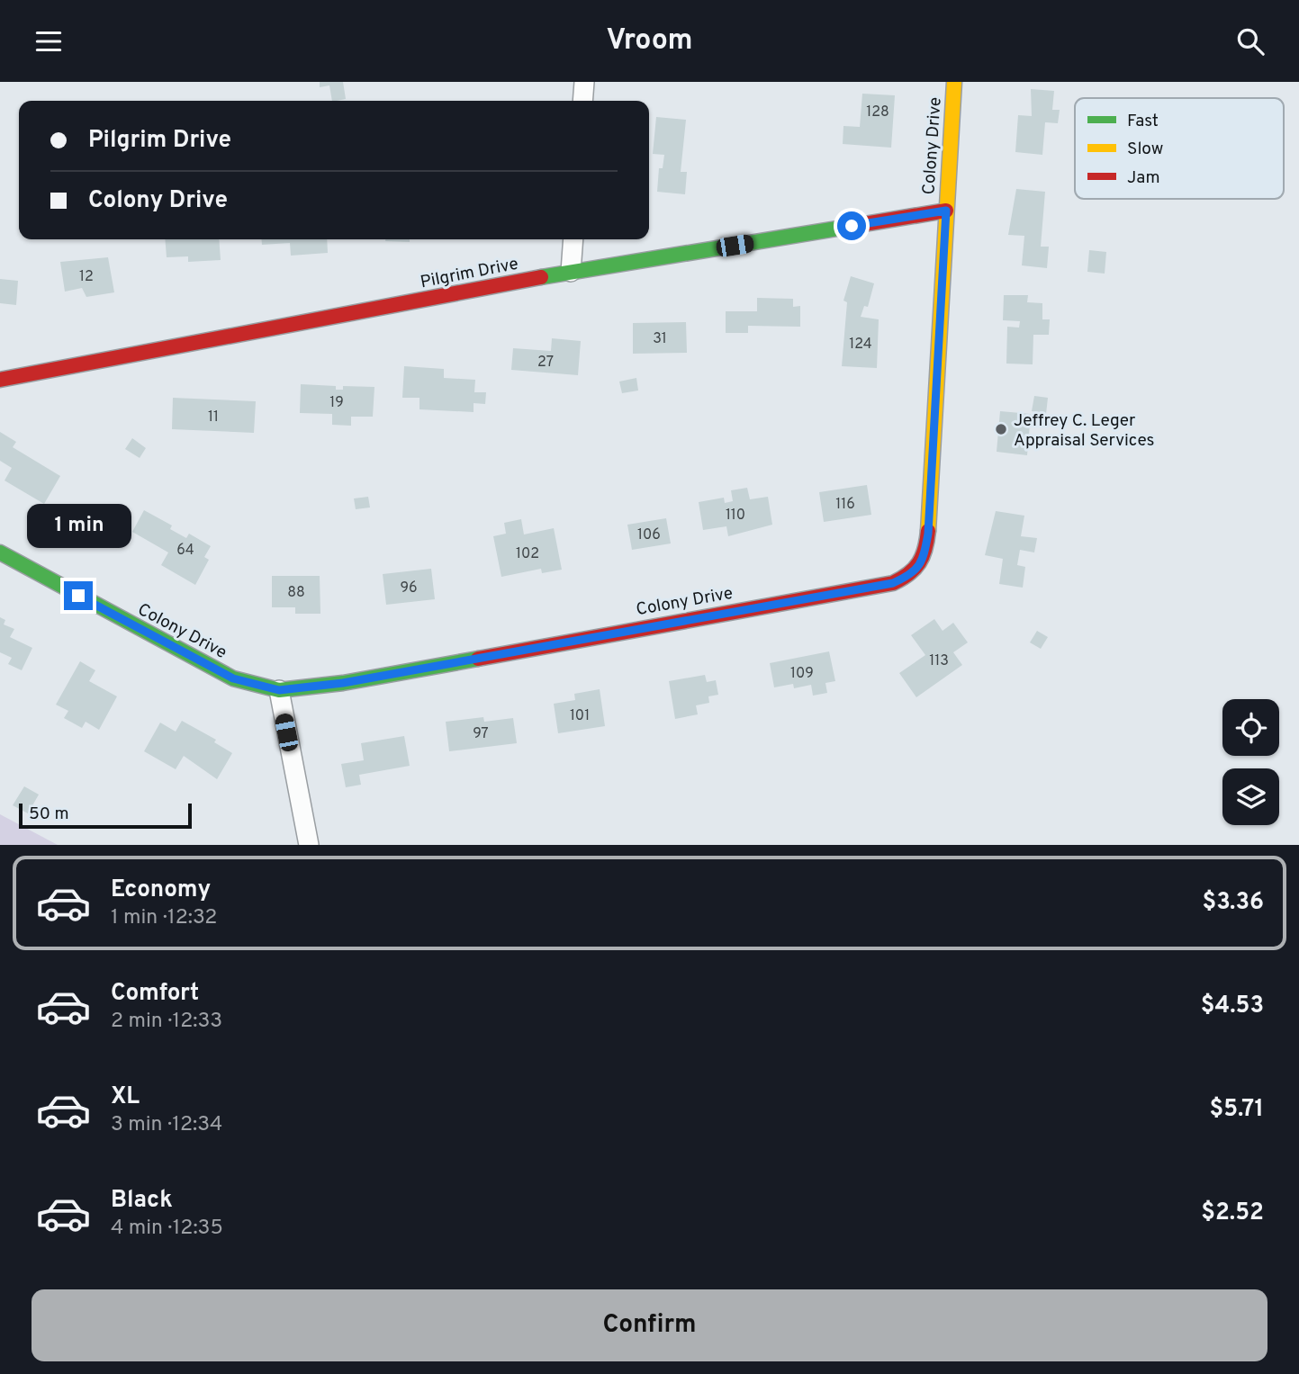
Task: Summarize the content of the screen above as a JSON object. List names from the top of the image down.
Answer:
{
  "streets": {
    "street": ["Colony Drive", "Pilgrim Drive"]
  },
  "crossings": [
    ["Colony Drive", "Pilgrim Drive"]
  ],
  "places": ["Jeffrey C. Leger Appraisal Services"],
  "house_numbers": [
    "128",
    "12",
    "31",
    "124",
    "27",
    "19",
    "11",
    "116",
    "110",
    "106",
    "64",
    "102",
    "96",
    "88",
    "113",
    "109",
    "101",
    "97"
  ],
  "legend": ["Fast", "Slow", "Jam"],
  "scale_bar": "50 m",
  "page": {
    "header": "Vroom",
    "banner": ["Pilgrim Drive", "Colony Drive"],
    "bubble": "1 min",
    "scale": "50 m",
    "list": [
      {
        "name": "Economy",
        "note": "1 min · 12:32",
        "value": "$3.36"
      },
      {
        "name": "Comfort",
        "note": "2 min · 12:33",
        "value": "$4.53"
      },
      {
        "name": "XL",
        "note": "3 min · 12:34",
        "value": "$5.71"
      },
      {
        "name": "Black",
        "note": "4 min · 12:35",
        "value": "$2.52"
      }
    ],
    "buttons": "Confirm"
  }
}
